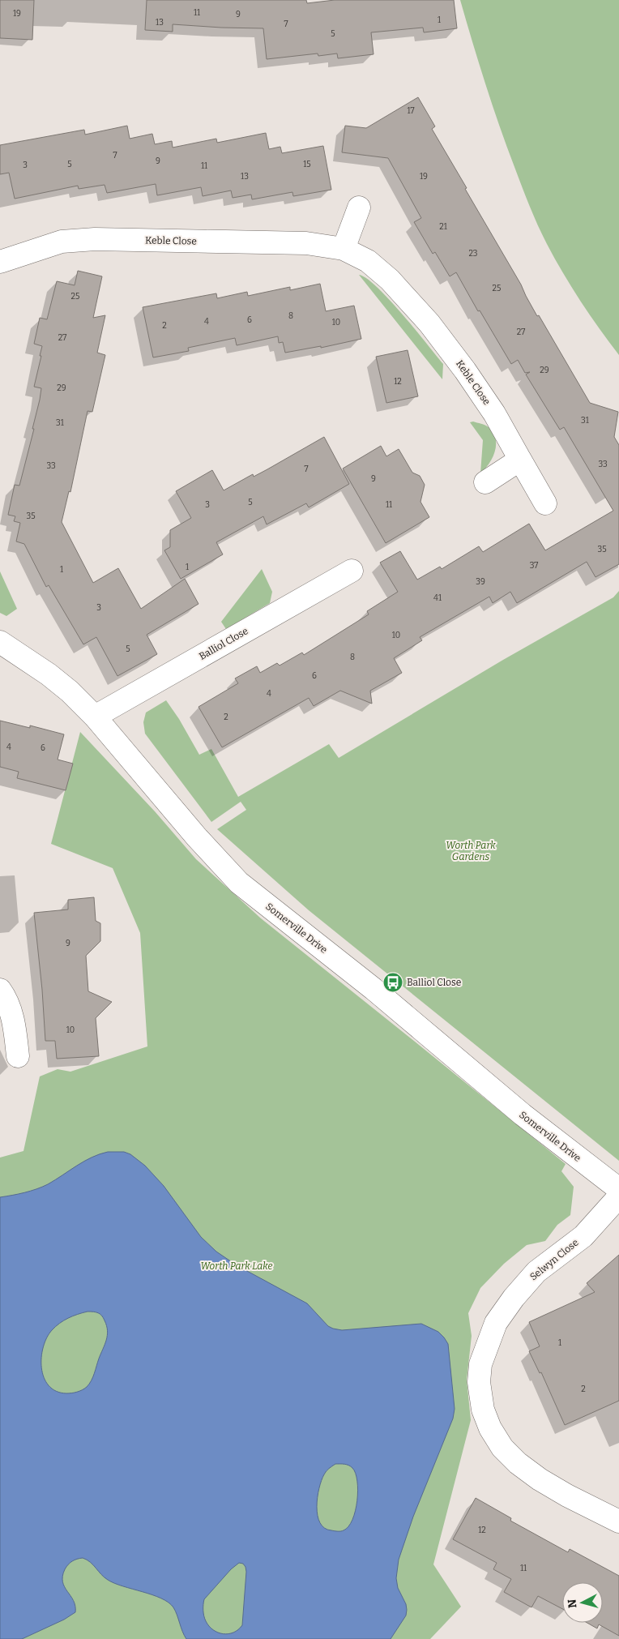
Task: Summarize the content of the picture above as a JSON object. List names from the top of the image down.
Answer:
{
  "streets": {
    "street": [
      "Keble Close",
      "Balliol Close",
      "Somerville Drive",
      "Selwyn Close"
    ]
  },
  "crossings": [
    ["Balliol Close", "Somerville Drive"]
  ],
  "parks": ["Worth Park Gardens", "Worth Park Lake"],
  "places": {
    "bus stop": ["Balliol Close"]
  },
  "house_numbers": [
    "11",
    "19",
    "9",
    "1",
    "13",
    "7",
    "5",
    "17",
    "7",
    "9",
    "5",
    "15",
    "3",
    "11",
    "13",
    "19",
    "21",
    "23",
    "25",
    "25",
    "8",
    "6",
    "4",
    "10",
    "2",
    "27",
    "27",
    "29",
    "12",
    "29",
    "31",
    "31",
    "33",
    "33",
    "7",
    "9",
    "5",
    "3",
    "11",
    "35",
    "35",
    "37",
    "1",
    "1",
    "39",
    "41",
    "3",
    "10",
    "5",
    "8",
    "6",
    "4",
    "2",
    "4",
    "6",
    "9",
    "10",
    "1",
    "2",
    "12",
    "11"
  ],
  "north": "left"
}
